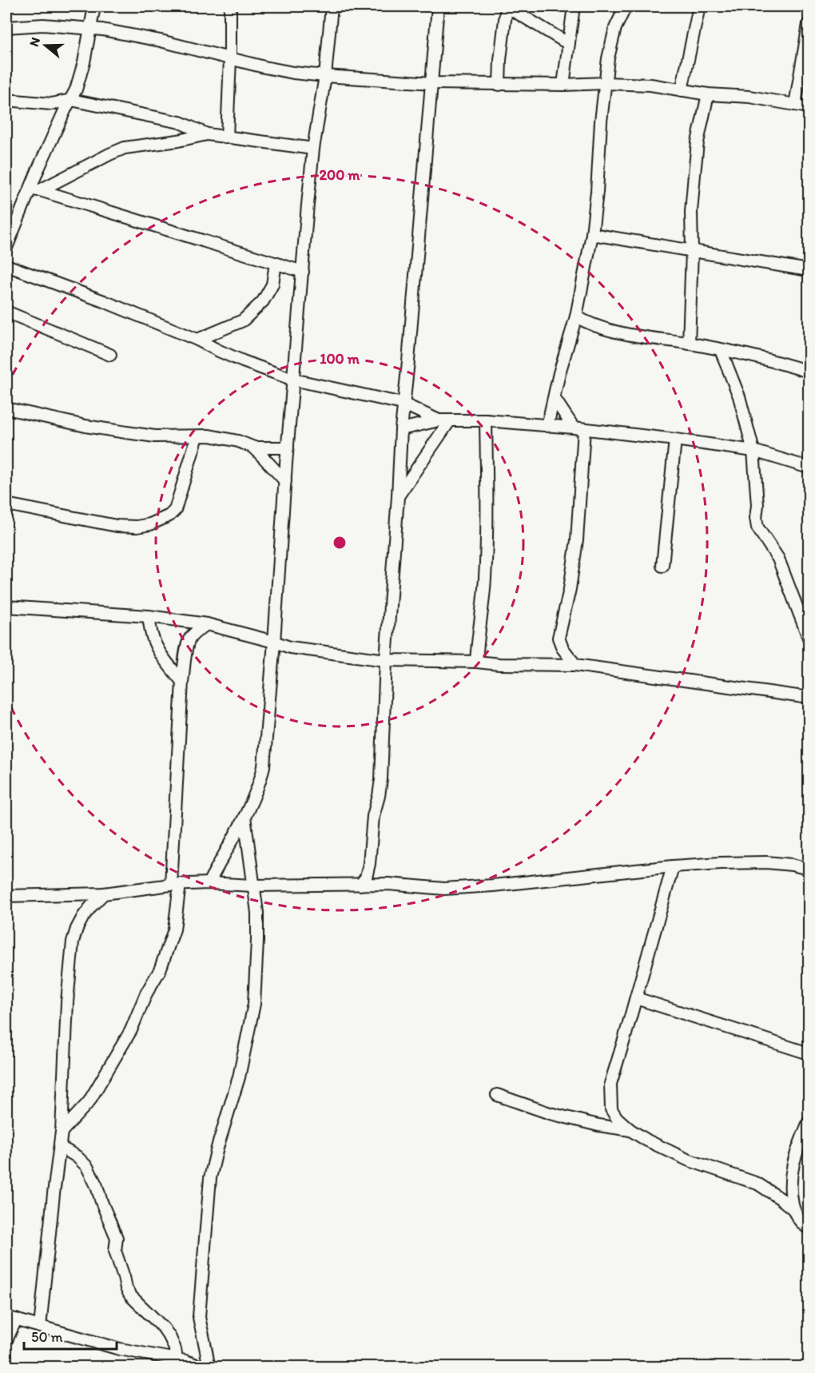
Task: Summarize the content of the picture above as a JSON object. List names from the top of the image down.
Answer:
{
  "scale_bar": "50 m",
  "north": "left",
  "rings": ["200 m", "100 m"]
}
